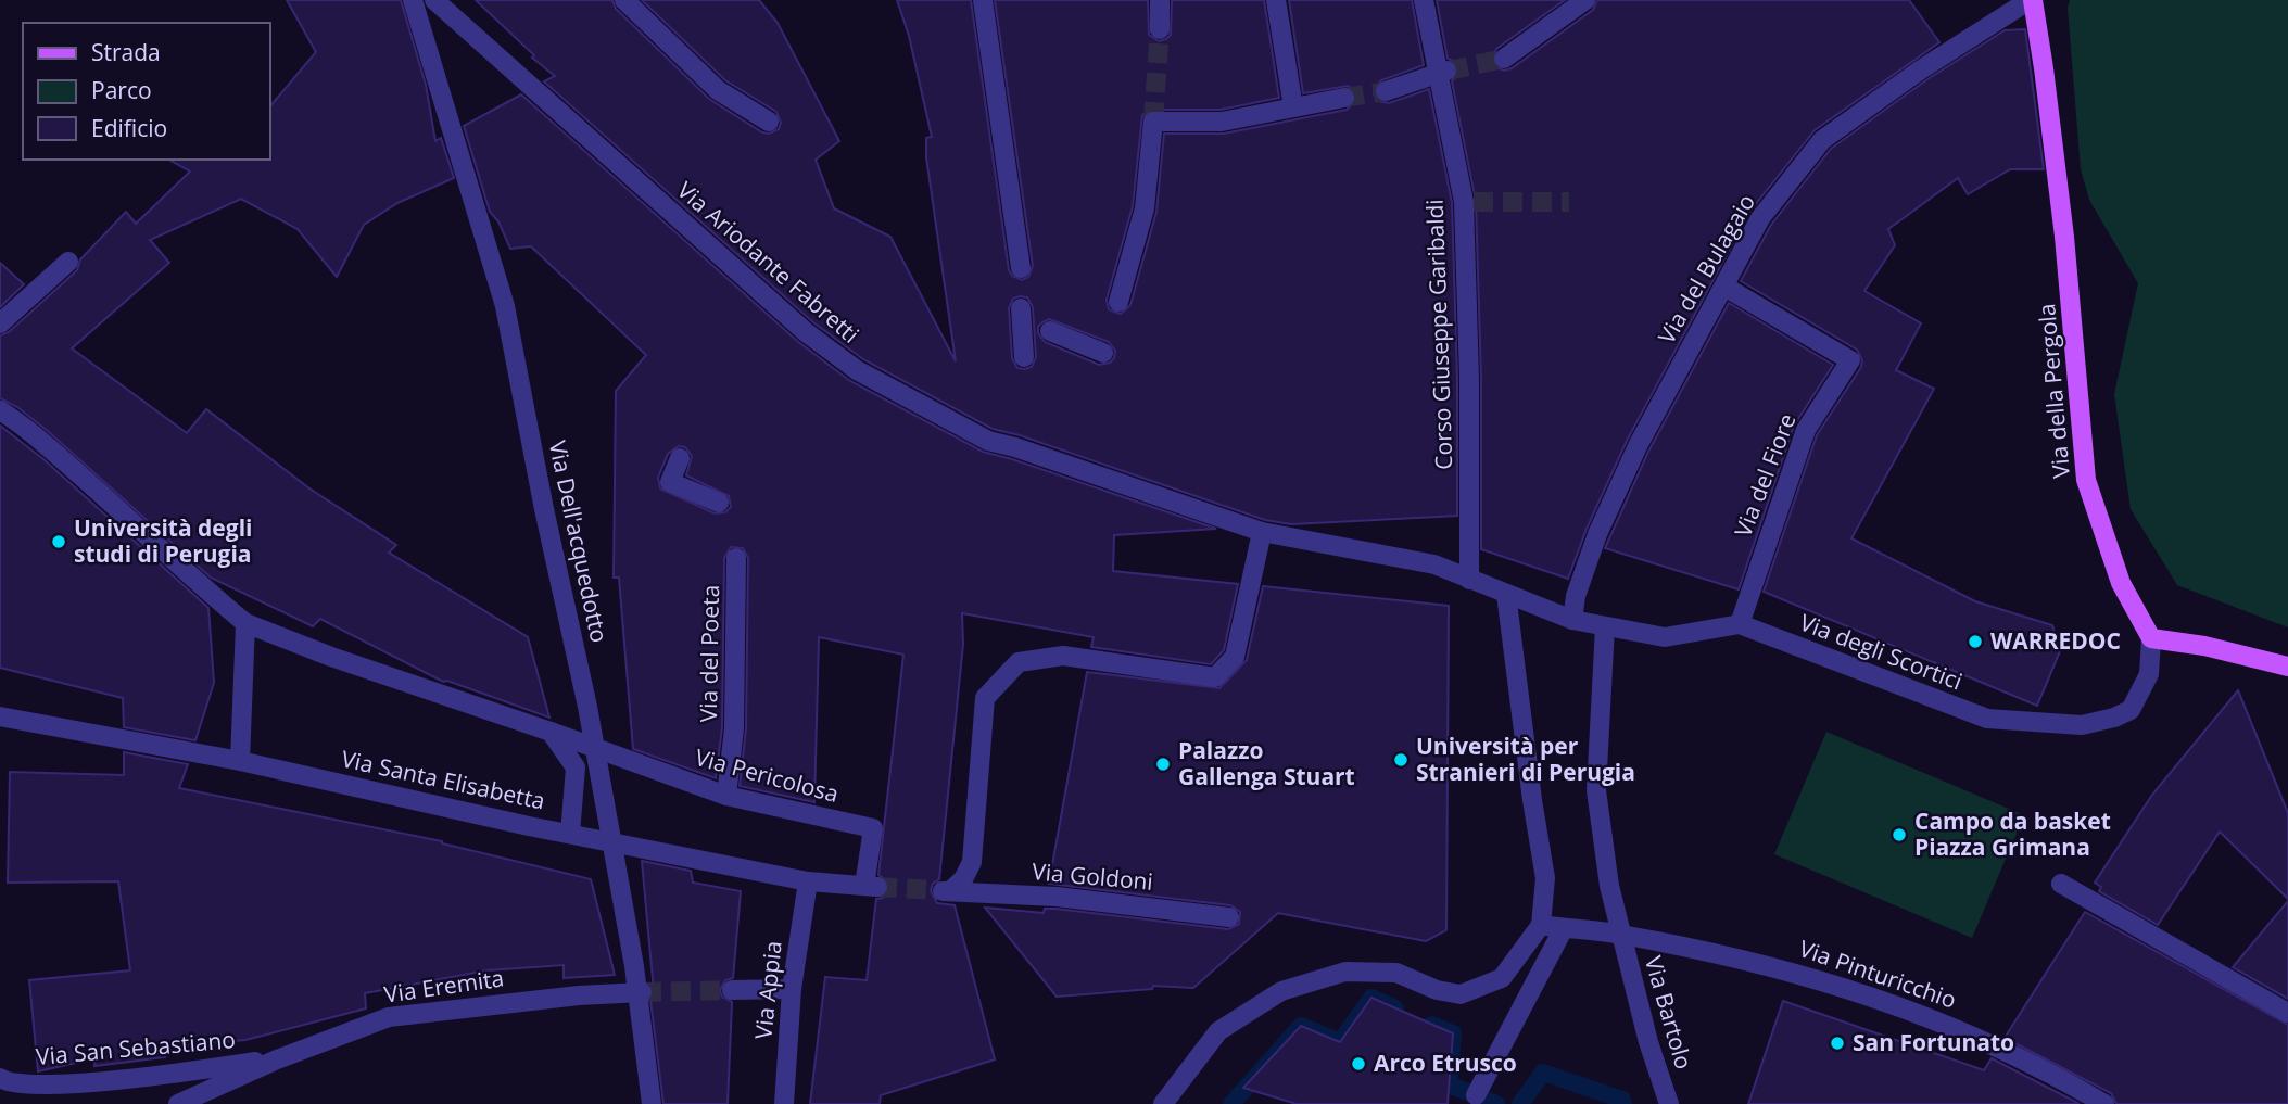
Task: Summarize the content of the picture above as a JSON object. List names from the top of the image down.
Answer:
{
  "streets": {
    "main road": ["Via della Pergola"],
    "street": [
      "Via Ariodante Fabretti",
      "Via del Bulagaio",
      "Corso Giuseppe Garibaldi",
      "Via del Fiore",
      "Via Dell'acquedotto",
      "Via degli Scortici",
      "Via del Poeta",
      "Via Pericolosa",
      "Via Santa Elisabetta",
      "Via Goldoni",
      "Via Pinturicchio",
      "Via Eremita",
      "Via Appia",
      "Via Bartolo",
      "Via San Sebastiano"
    ]
  },
  "crossings": [
    ["Via Ariodante Fabretti", "Via del Bulagaio"],
    ["Via Ariodante Fabretti", "Corso Giuseppe Garibaldi"],
    ["Via Ariodante Fabretti", "Via del Fiore"],
    ["Via Ariodante Fabretti", "Via degli Scortici"],
    ["Via Ariodante Fabretti", "Via Goldoni"],
    ["Via Ariodante Fabretti", "Via Bartolo"],
    ["Via del Bulagaio", "Via della Pergola"],
    ["Via del Bulagaio", "Via del Fiore"],
    ["Via della Pergola", "Via degli Scortici"],
    ["Via del Fiore", "Via degli Scortici"],
    ["Via del Poeta", "Via Pericolosa"],
    ["Via Pericolosa", "Via Santa Elisabetta"],
    ["Via Santa Elisabetta", "Via Appia"],
    ["Via Pinturicchio", "Via Bartolo"],
    ["Via Eremita", "Via San Sebastiano"]
  ],
  "places": [
    "Università degli studi di Perugia",
    "WARREDOC",
    "Università per Stranieri di Perugia",
    "Palazzo Gallenga Stuart",
    "Campo da basket Piazza Grimana",
    "San Fortunato",
    "Arco Etrusco"
  ],
  "legend": ["Strada", "Parco", "Edificio"]
}
